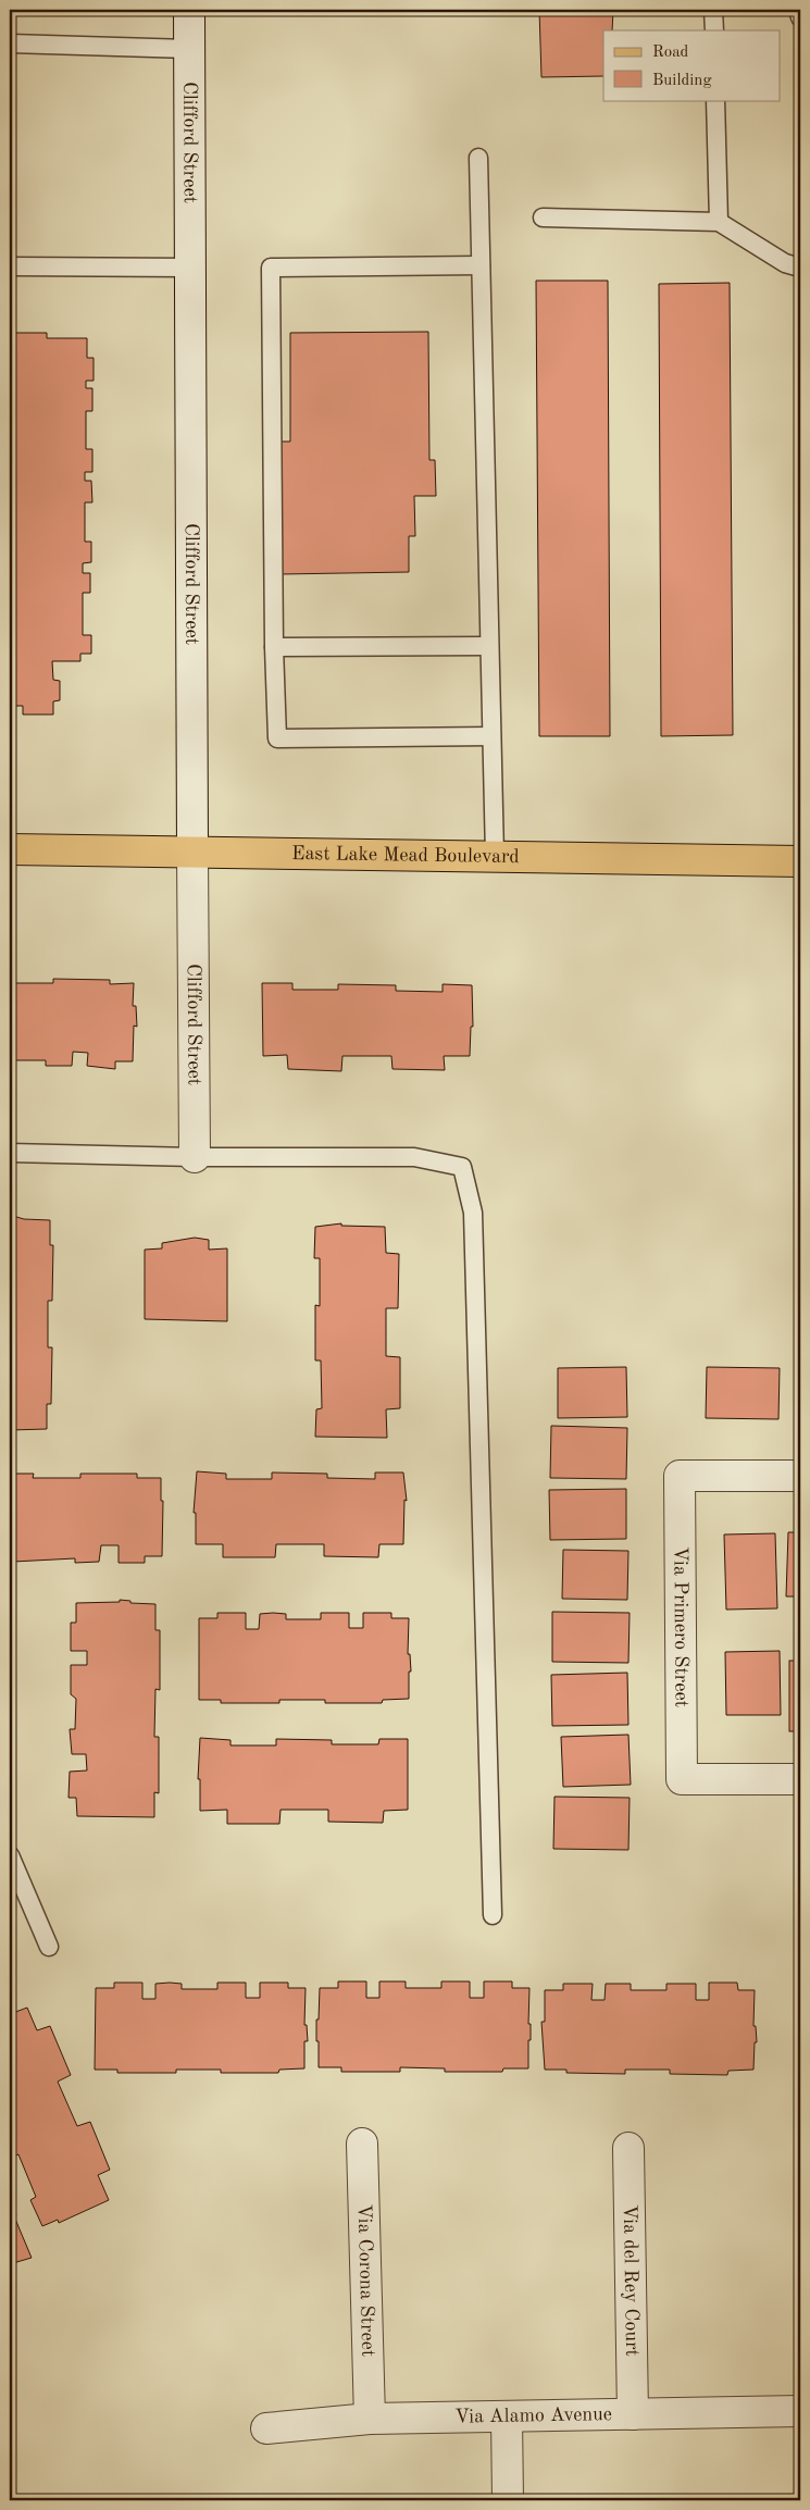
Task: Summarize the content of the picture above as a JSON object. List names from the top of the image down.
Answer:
{
  "streets": {
    "main road": ["East Lake Mead Boulevard"],
    "street": [
      "Clifford Street",
      "Via Primero Street",
      "Via Corona Street",
      "Via del Rey Court",
      "Via Alamo Avenue"
    ]
  },
  "crossings": [
    ["Clifford Street", "East Lake Mead Boulevard"],
    ["Via Corona Street", "Via Alamo Avenue"],
    ["Via del Rey Court", "Via Alamo Avenue"]
  ],
  "legend": ["Road", "Building"]
}
